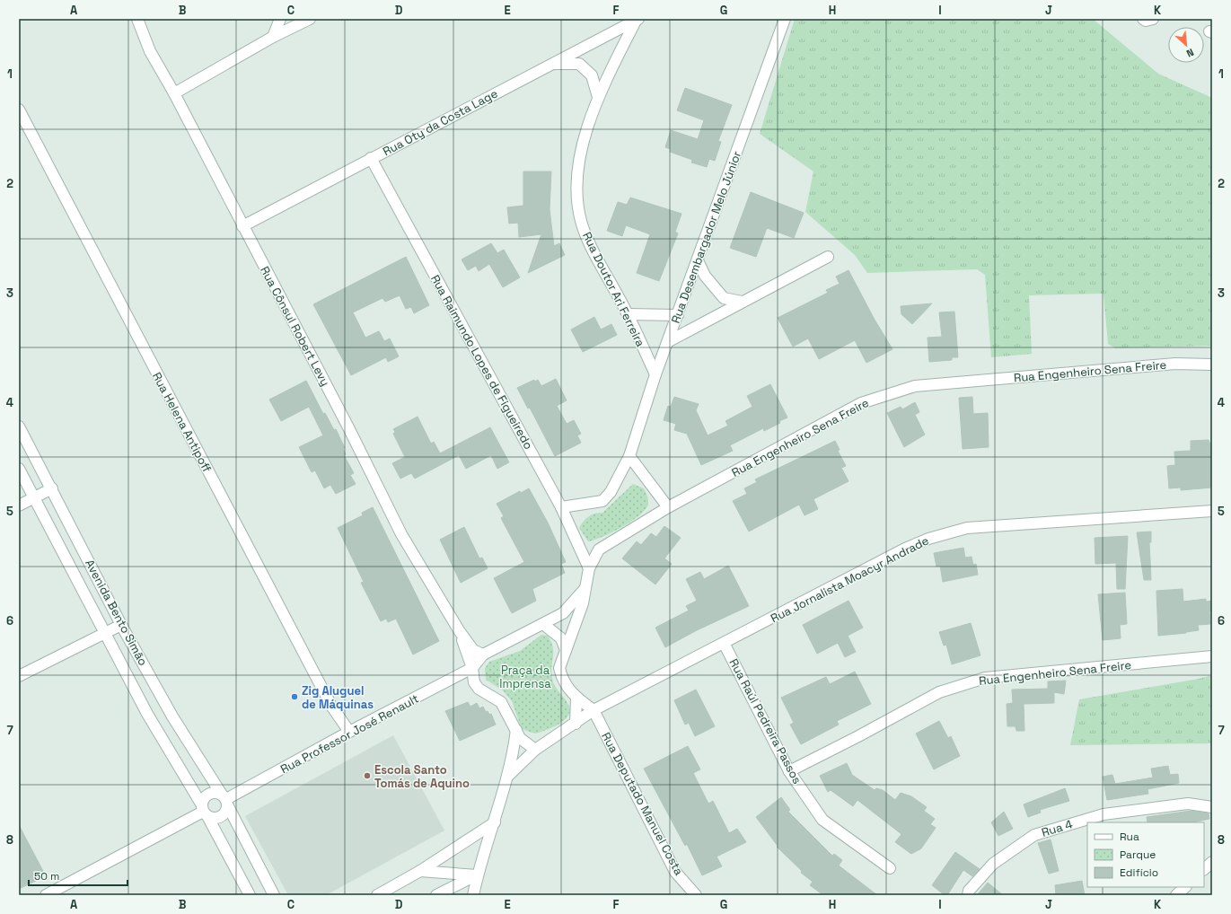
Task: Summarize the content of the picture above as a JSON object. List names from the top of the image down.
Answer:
{
  "streets": {
    "street": [
      "Rua Oty da Costa Lage",
      "Rua Desembargador Melo Júnior",
      "Rua Doutor Ari Ferreira",
      "Rua Cônsul Robert Levy",
      "Rua Raimundo Lopes de Figueiredo",
      "Rua Engenheiro Sena Freire",
      "Rua Helena Antipoff",
      "Rua Jornalista Moacyr Andrade",
      "Avenida Bento Simão",
      "Rua Raúl Pedreira Passos",
      "Rua Professor José Renault",
      "Rua Deputado Manuel Costa",
      "Rua 4"
    ]
  },
  "crossings": [
    ["Rua Oty da Costa Lage", "Rua Doutor Ari Ferreira"],
    ["Rua Oty da Costa Lage", "Rua Cônsul Robert Levy"],
    ["Rua Oty da Costa Lage", "Rua Raimundo Lopes de Figueiredo"],
    ["Rua Desembargador Melo Júnior", "Rua Doutor Ari Ferreira"],
    ["Rua Desembargador Melo Júnior", "Rua Raimundo Lopes de Figueiredo"],
    ["Rua Cônsul Robert Levy", "Rua Professor José Renault"],
    ["Rua Raimundo Lopes de Figueiredo", "Rua Engenheiro Sena Freire"],
    ["Rua Engenheiro Sena Freire", "Rua Raúl Pedreira Passos"],
    ["Rua Helena Antipoff", "Rua Professor José Renault"],
    ["Rua Jornalista Moacyr Andrade", "Rua Raúl Pedreira Passos"],
    ["Rua Jornalista Moacyr Andrade", "Rua Deputado Manuel Costa"],
    ["Avenida Bento Simão", "Rua Professor José Renault"]
  ],
  "parks": ["Praça da Imprensa"],
  "places": ["Zig Aluguel de Máquinas", "Escola Santo Tomás de Aquino"],
  "legend": ["Rua", "Parque", "Edifício"],
  "scale_bar": "50 m",
  "north": "bottom right",
  "grid": {
    "columns": [
      "A",
      "B",
      "C",
      "D",
      "E",
      "F",
      "G",
      "H",
      "I",
      "J",
      "K"
    ],
    "rows": [
      "1",
      "2",
      "3",
      "4",
      "5",
      "6",
      "7",
      "8"
    ]
  }
}
